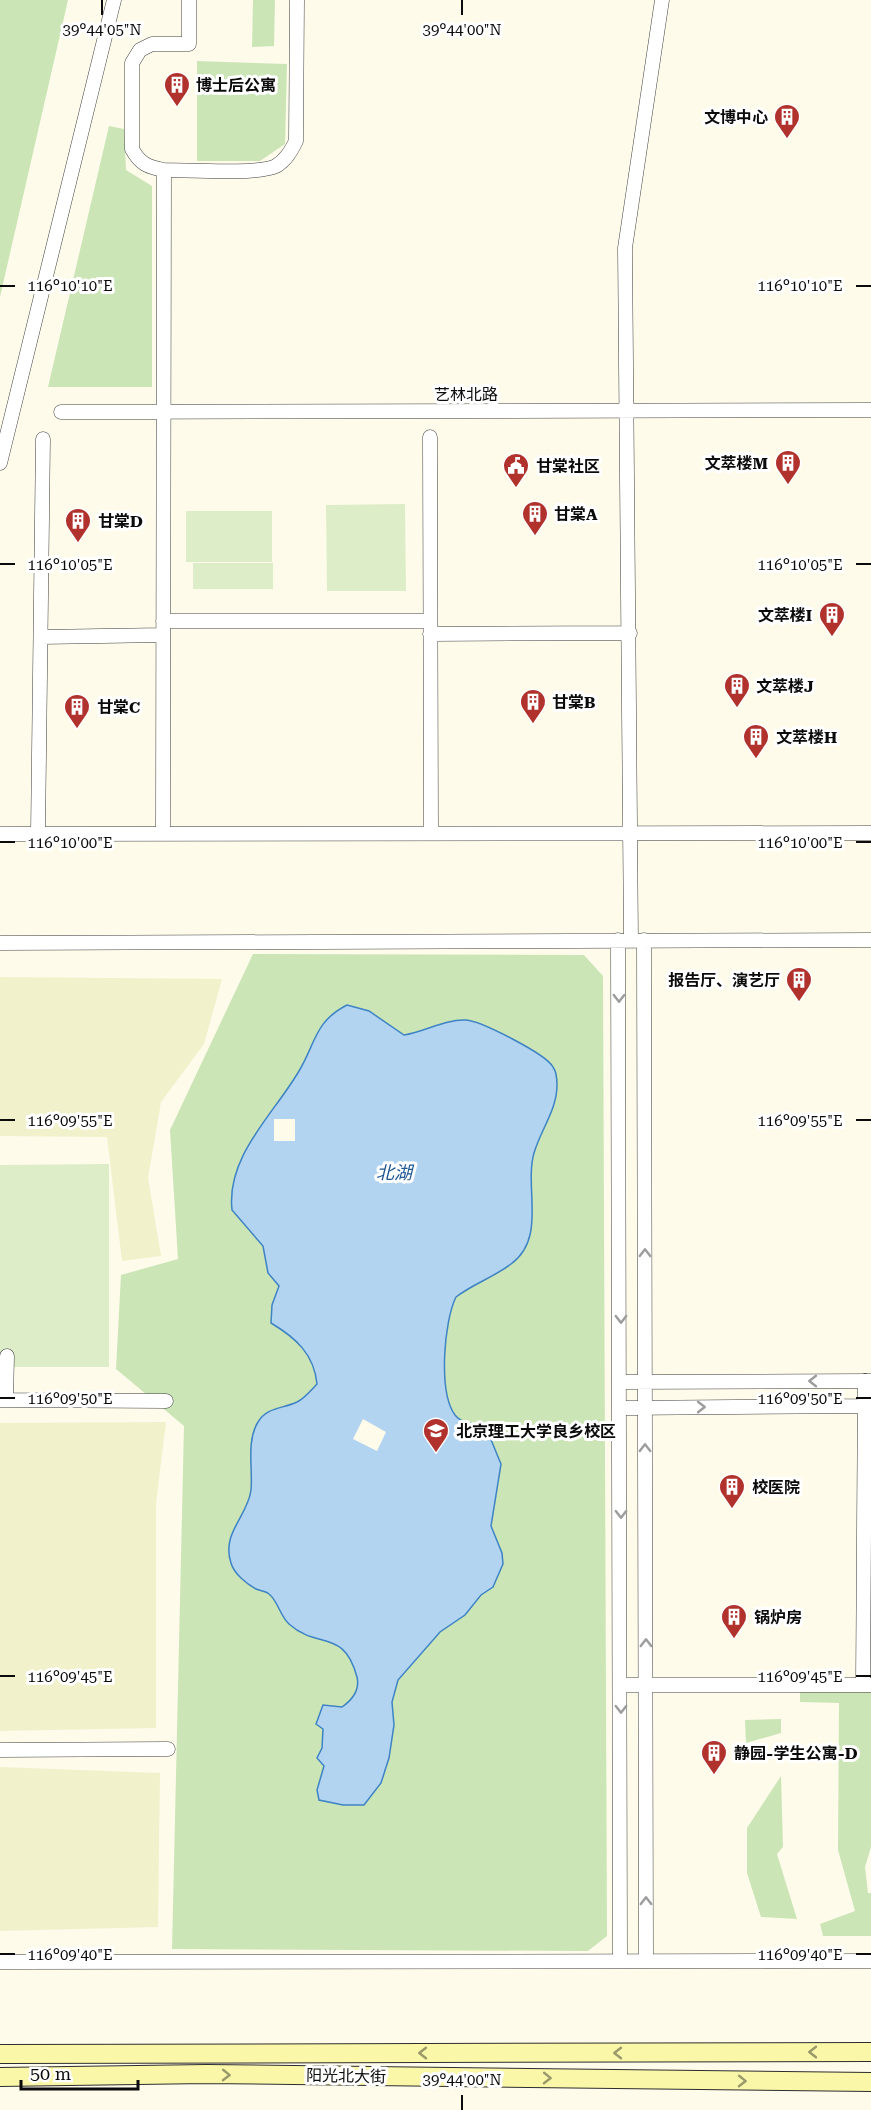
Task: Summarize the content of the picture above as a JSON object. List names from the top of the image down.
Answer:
{
  "streets": {
    "main road": ["阳光北大街"],
    "street": ["艺林北路"]
  },
  "water": ["北湖"],
  "places": {
    "building": [
      "博士后公寓",
      "文博中心",
      "文萃楼M",
      "甘棠A",
      "甘棠D",
      "文萃楼I",
      "文萃楼J",
      "甘棠B",
      "甘棠C",
      "文萃楼H",
      "报告厅、演艺厅",
      "校医院",
      "锅炉房",
      "静园-学生公寓-D"
    ],
    "public building": ["甘棠社区"],
    "school or university": ["北京理工大学良乡校区"]
  },
  "scale_bar": "50 m",
  "coordinates": [
    "39°44'05\"N",
    "39°44'00\"N",
    "116°10'10\"E",
    "116°10'05\"E",
    "116°10'00\"E",
    "116°09'55\"E",
    "116°09'50\"E",
    "116°09'45\"E",
    "116°09'40\"E"
  ]
}
